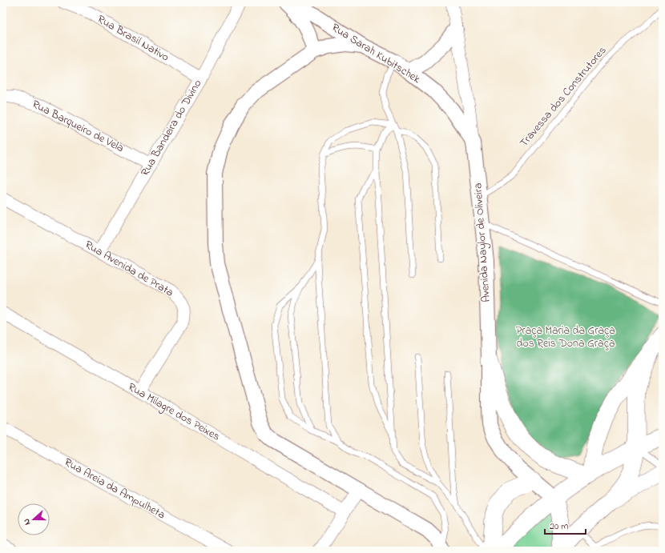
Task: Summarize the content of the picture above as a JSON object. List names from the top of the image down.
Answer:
{
  "streets": {
    "street": [
      "Rua Brasil Nativo",
      "Rua Sarah Kubitschek",
      "Rua Barqueiro de Vela",
      "Rua Bandeira do Divino",
      "Avenida Naylor de Oliveira",
      "Rua Avenida de Prata",
      "Rua Milagre dos Peixes",
      "Rua Areia da Ampulheta"
    ],
    "lane": ["Travessa dos Construtores"]
  },
  "crossings": [
    ["Rua Brasil Nativo", "Rua Bandeira do Divino"],
    ["Rua Sarah Kubitschek", "Avenida Naylor de Oliveira"],
    ["Travessa dos Construtores", "Avenida Naylor de Oliveira"],
    ["Rua Barqueiro de Vela", "Rua Bandeira do Divino"],
    ["Rua Bandeira do Divino", "Rua Avenida de Prata"],
    ["Rua Avenida de Prata", "Rua Milagre dos Peixes"]
  ],
  "parks": ["Praça Maria da Graça dos Reis Dona Graça"],
  "scale_bar": "20 m",
  "north": "left"
}
